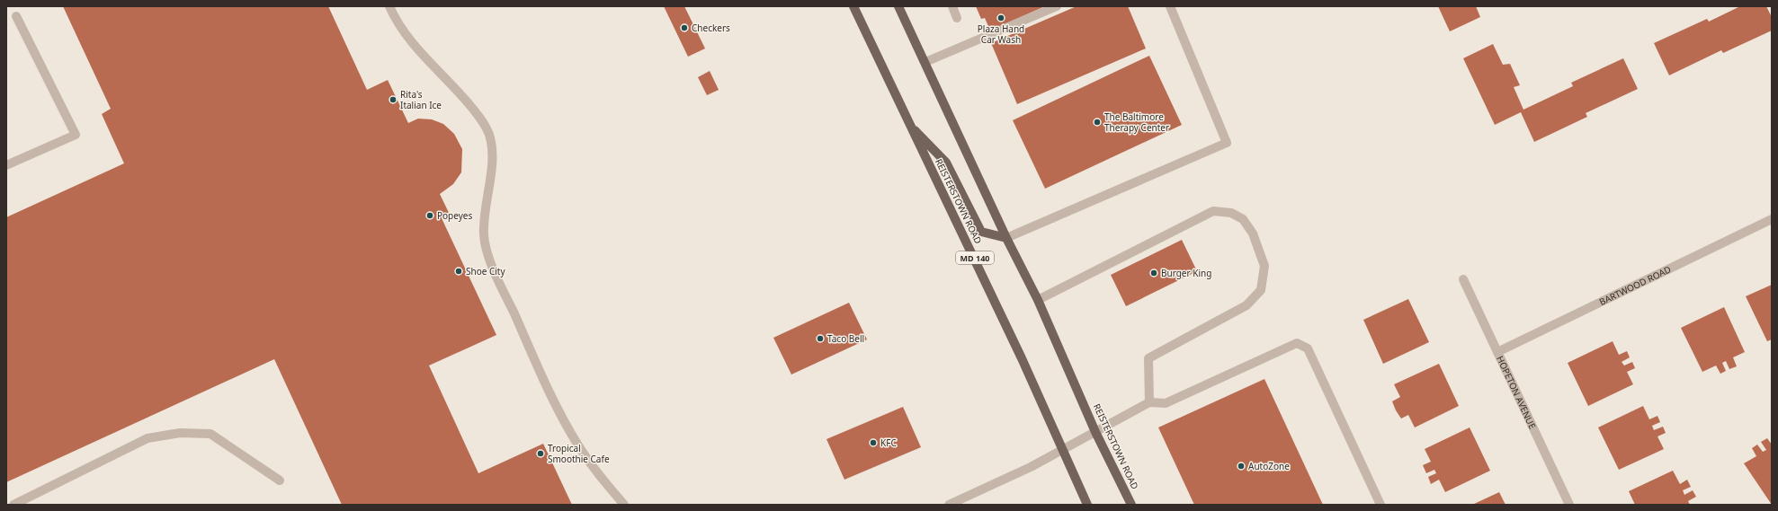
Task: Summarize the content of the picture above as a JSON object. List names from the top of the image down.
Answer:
{
  "streets": {
    "main road": ["REISTERSTOWN ROAD", "MD 140"],
    "street": ["BARTWOOD ROAD", "HOPETON AVENUE"]
  },
  "crossings": [
    ["BARTWOOD ROAD", "HOPETON AVENUE"]
  ],
  "places": [
    "Plaza Hand Car Wash",
    "Checkers",
    "Rita's Italian Ice",
    "The Baltimore Therapy Center",
    "Popeyes",
    "Shoe City",
    "Burger King",
    "Taco Bell",
    "KFC",
    "Tropical Smoothie Cafe",
    "AutoZone"
  ]
}
